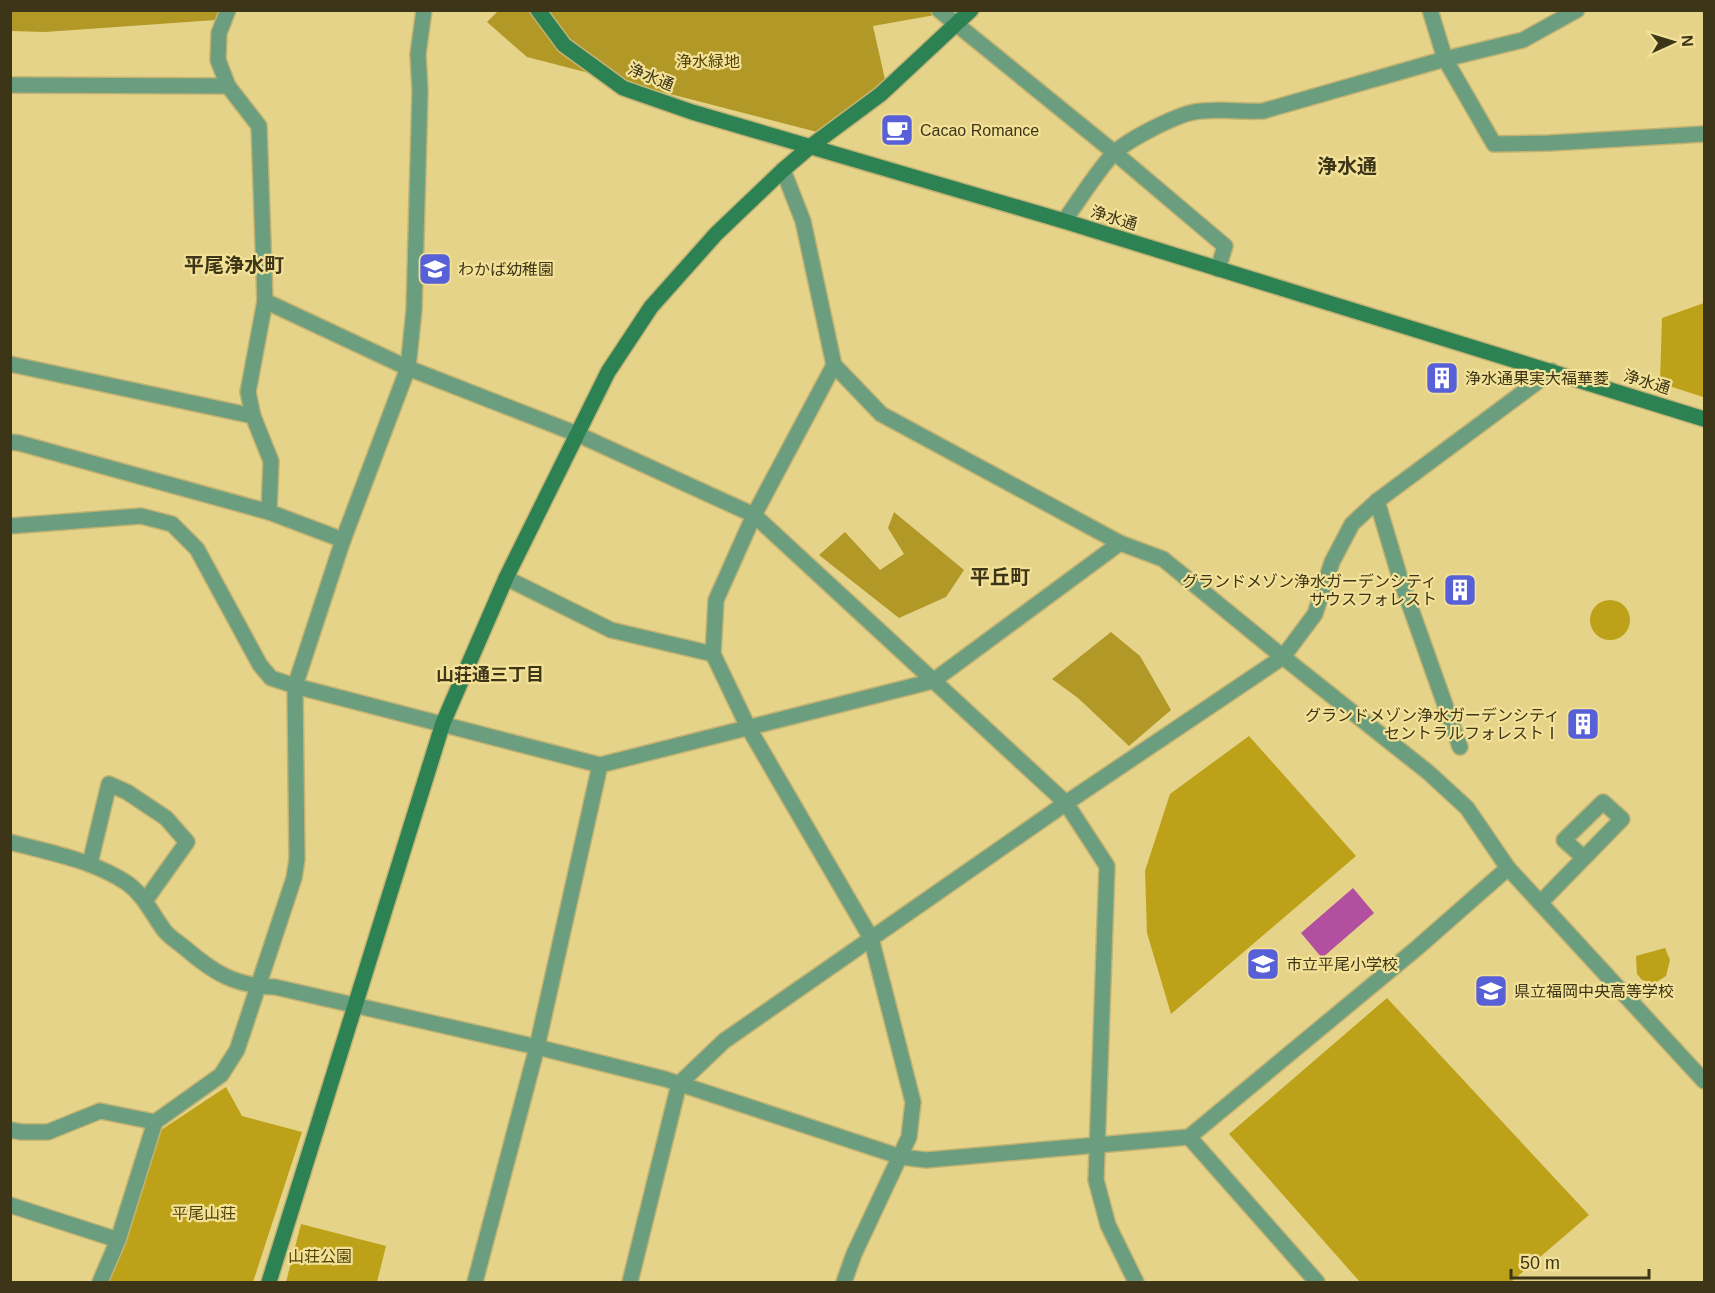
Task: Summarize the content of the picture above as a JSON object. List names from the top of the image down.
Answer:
{
  "streets": {
    "street": ["浄水通"]
  },
  "districts": [
    "浄水通",
    "平尾浄水町",
    "平丘町",
    "山荘通三丁目"
  ],
  "parks": ["浄水緑地", "平尾山荘", "山荘公園"],
  "places": {
    "cafe": ["Cacao Romance"],
    "school or university": ["わかば幼稚園", "市立平尾小学校", "県立福岡中央高等学校"],
    "building": ["浄水通果実大福華菱", "グランドメゾン浄水ガーデンシティ サウスフォレスト", "グランドメゾン浄水ガーデンシティ セントラルフォレストⅠ"]
  },
  "scale_bar": "50 m",
  "north": "right"
}
